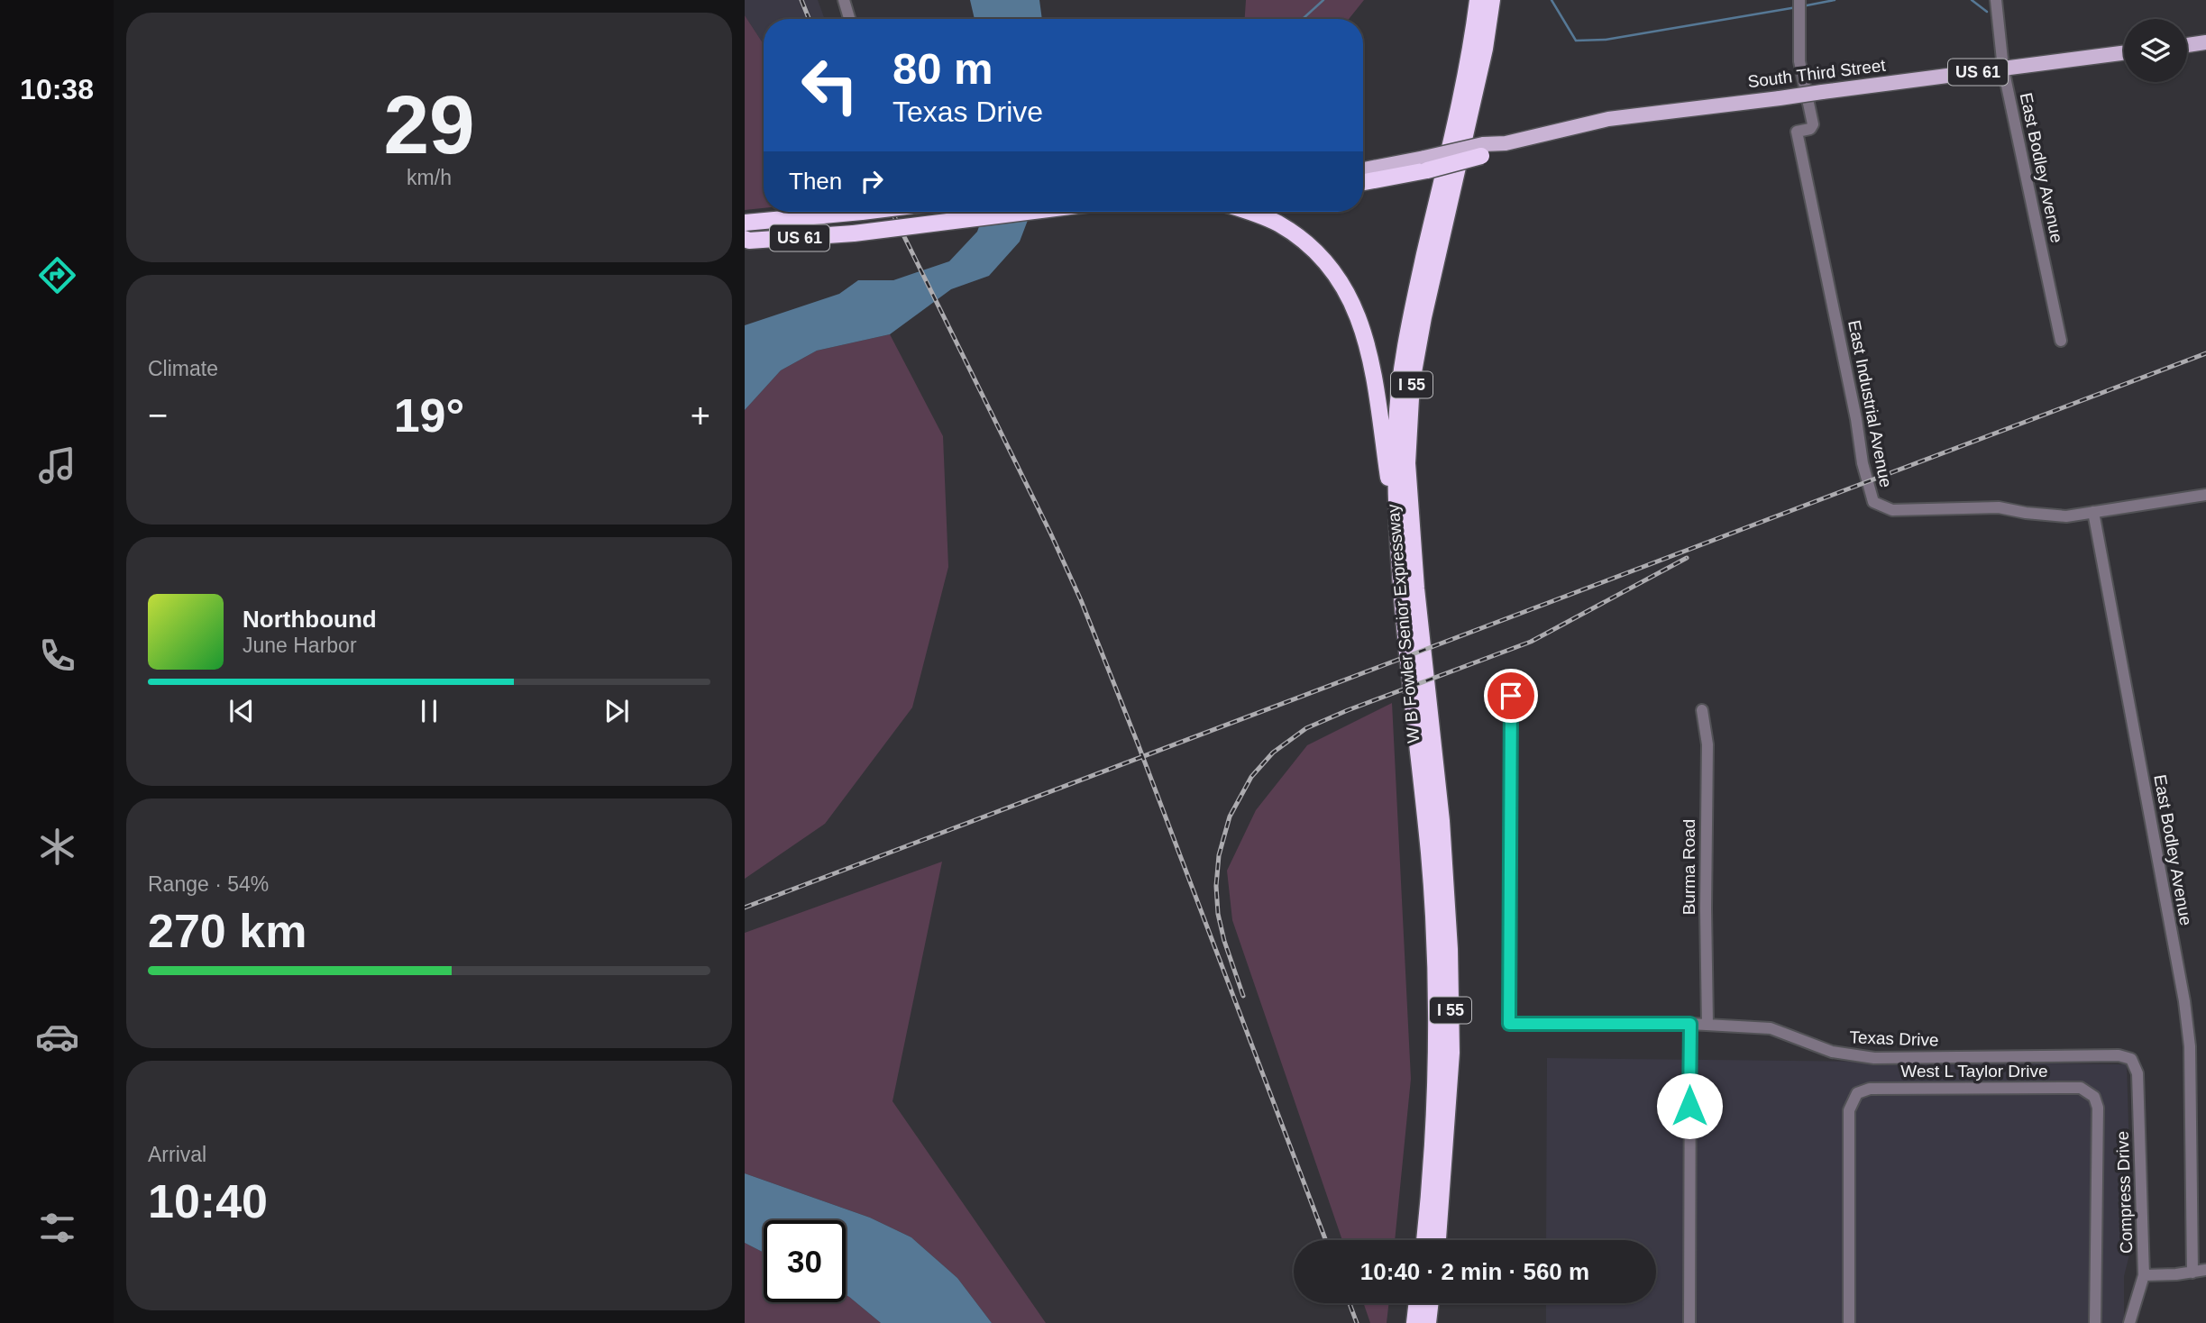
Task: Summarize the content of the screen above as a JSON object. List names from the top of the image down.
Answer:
{
  "streets": {
    "highway": [
      "US 61",
      "South Third Street",
      "I 55",
      "W B Fowler Senior Expressway"
    ],
    "street": [
      "East Bodley Avenue",
      "East Industrial Avenue",
      "Burma Road",
      "Texas Drive",
      "West L Taylor Drive",
      "Compress Drive"
    ]
  },
  "crossings": [
    ["South Third Street", "East Bodley Avenue"],
    ["East Bodley Avenue", "East Industrial Avenue"],
    ["Burma Road", "Texas Drive"],
    ["Texas Drive", "Compress Drive"]
  ],
  "page": {
    "tabs": "10:38",
    "tile": [
      ["29", "km/h"],
      "Climate",
      ["Range · 54%", "270 km"],
      ["Arrival", "10:40"]
    ],
    "turn": ["80 m", "Texas Drive"],
    "then": "Then",
    "heat": ["−", "19°", "+"],
    "song": ["Northbound", "June Harbor"],
    "limit": "30",
    "trip": "10:40 · 2 min · 560 m"
  }
}
